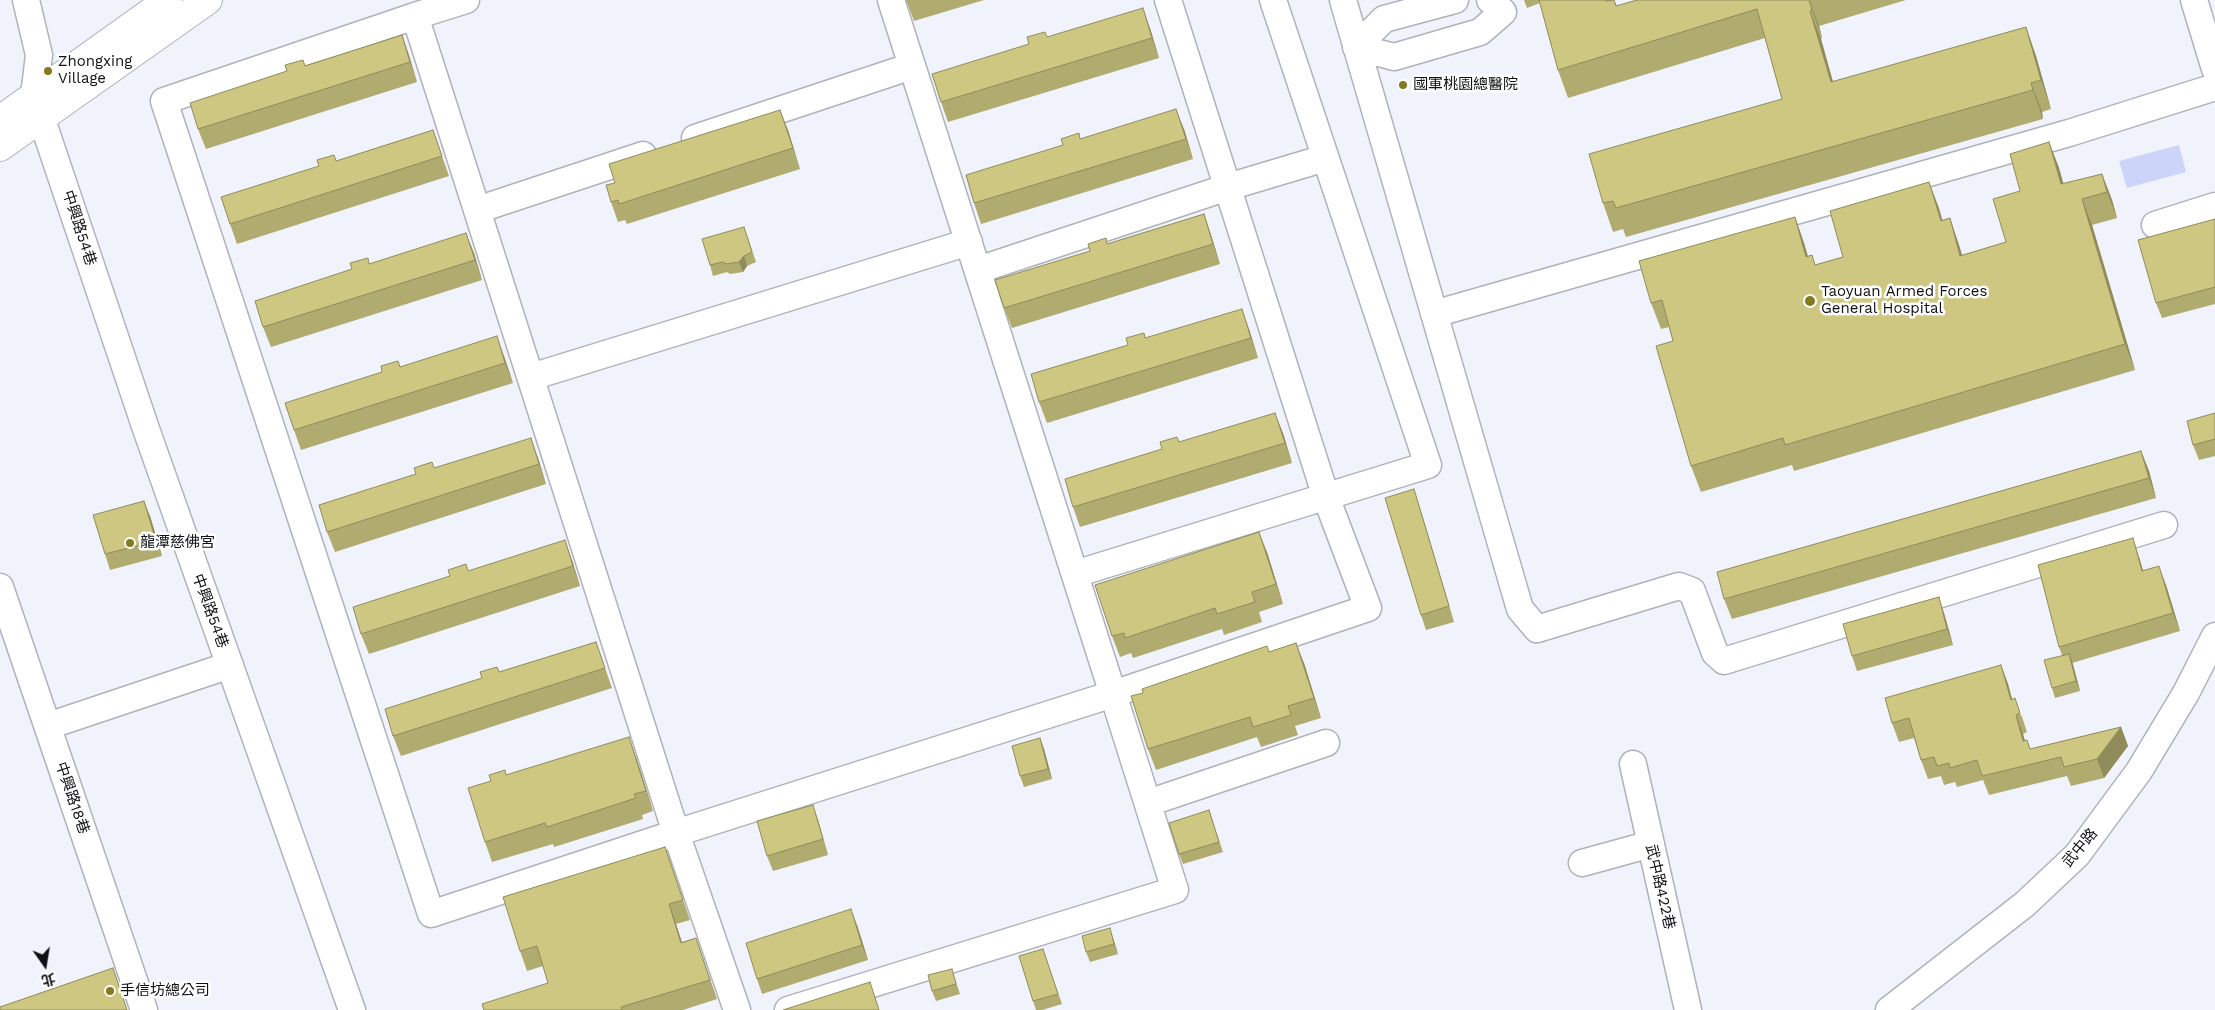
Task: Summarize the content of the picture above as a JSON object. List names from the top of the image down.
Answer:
{
  "streets": {
    "street": [
      "中興路54巷",
      "中興路18巷",
      "武中路",
      "武中路422巷"
    ]
  },
  "places": [
    "Zhongxing Village",
    "國軍桃園總醫院",
    "Taoyuan Armed Forces General Hospital",
    "龍潭慈佛宮",
    "手信坊總公司"
  ],
  "north": "bottom"
}
